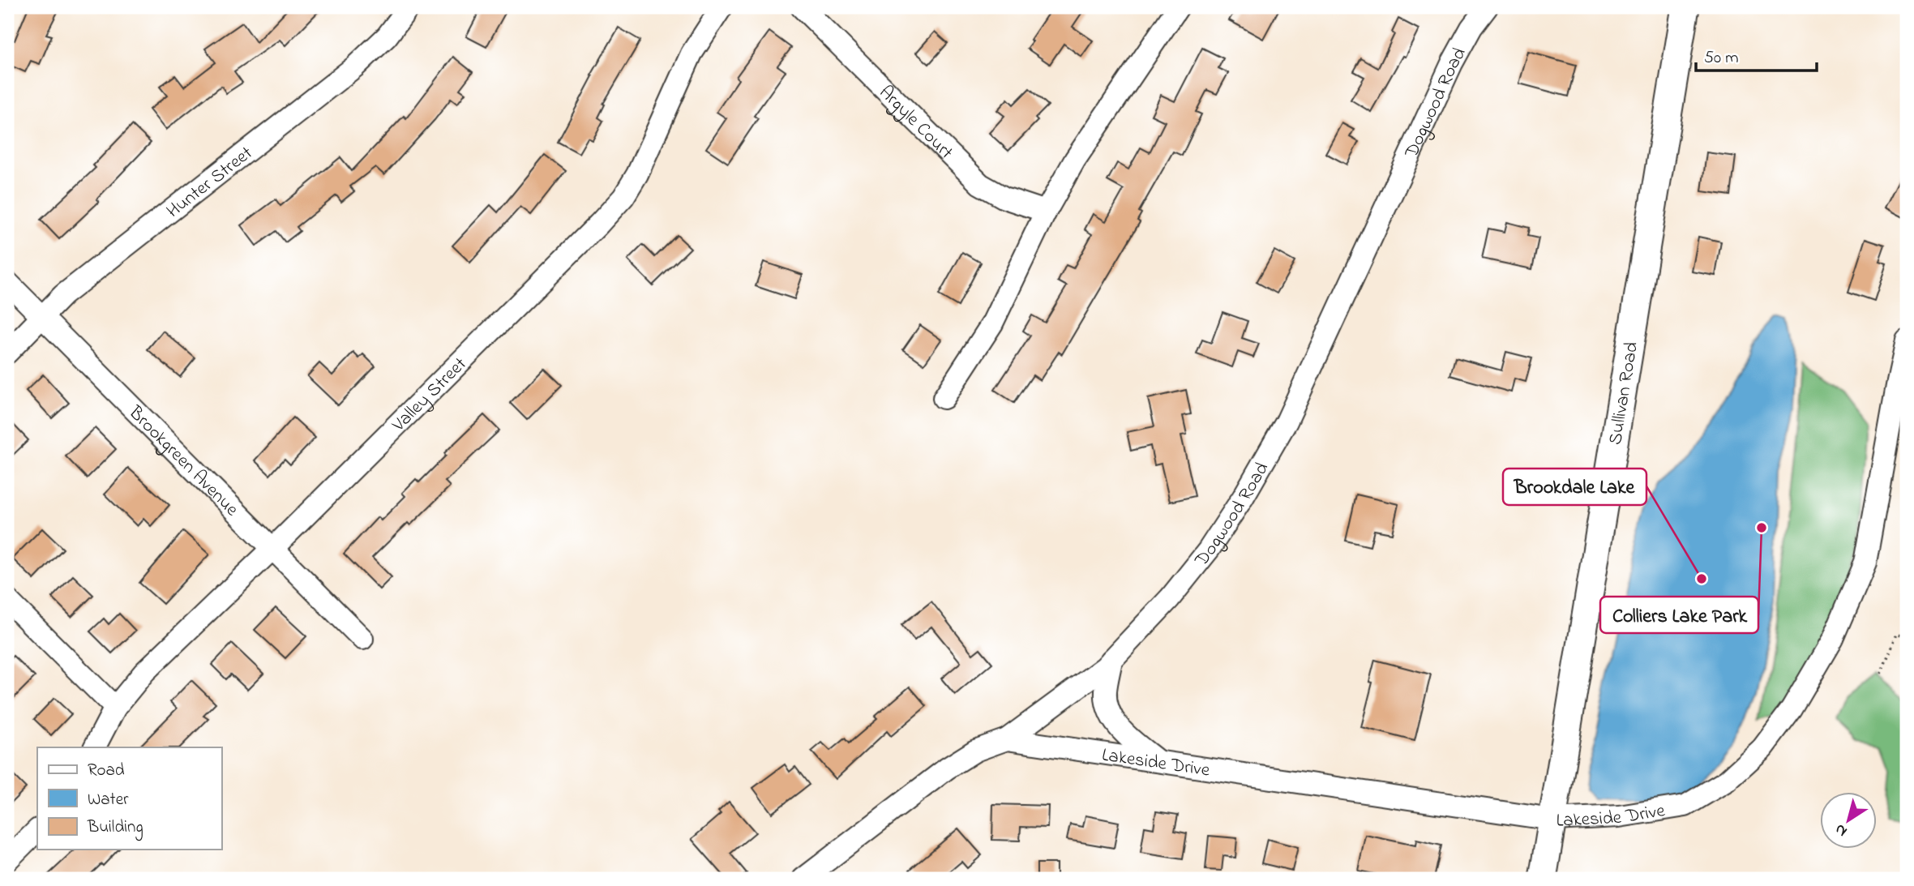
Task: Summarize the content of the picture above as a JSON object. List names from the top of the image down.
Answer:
{
  "streets": {
    "main road": ["Sullivan Road"],
    "street": [
      "Dogwood Road",
      "Argyle Court",
      "Hunter Street",
      "Valley Street",
      "Brookgreen Avenue",
      "Lakeside Drive"
    ]
  },
  "crossings": [
    ["Dogwood Road", "Lakeside Drive"],
    ["Hunter Street", "Brookgreen Avenue"],
    ["Sullivan Road", "Lakeside Drive"],
    ["Valley Street", "Brookgreen Avenue"]
  ],
  "places": ["Colliers Lake Park", "Brookdale Lake"],
  "legend": ["Road", "Water", "Building"],
  "scale_bar": "50 m",
  "north": "bottom left"
}
